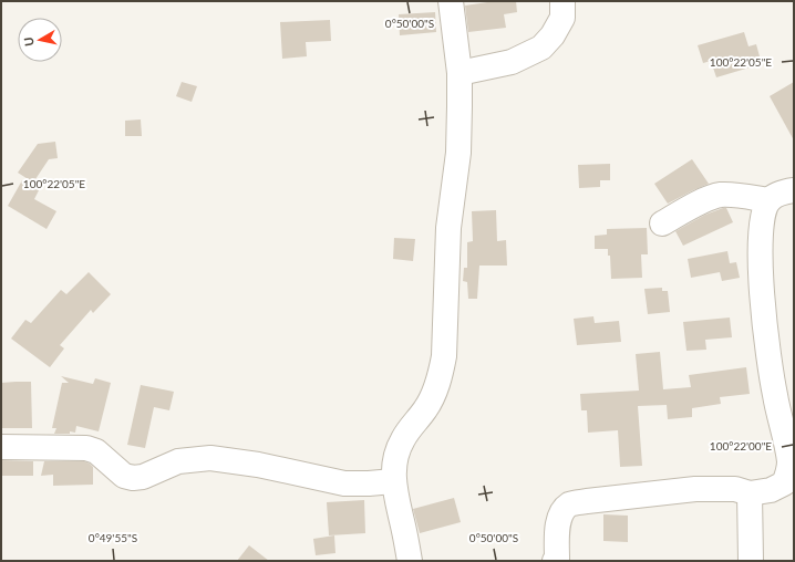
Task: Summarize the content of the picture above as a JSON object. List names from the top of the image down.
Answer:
{
  "north": "left",
  "coordinates": [
    "0°50'00\"S",
    "100°22'05\"E",
    "100°22'00\"E",
    "0°49'55\"S"
  ]
}
